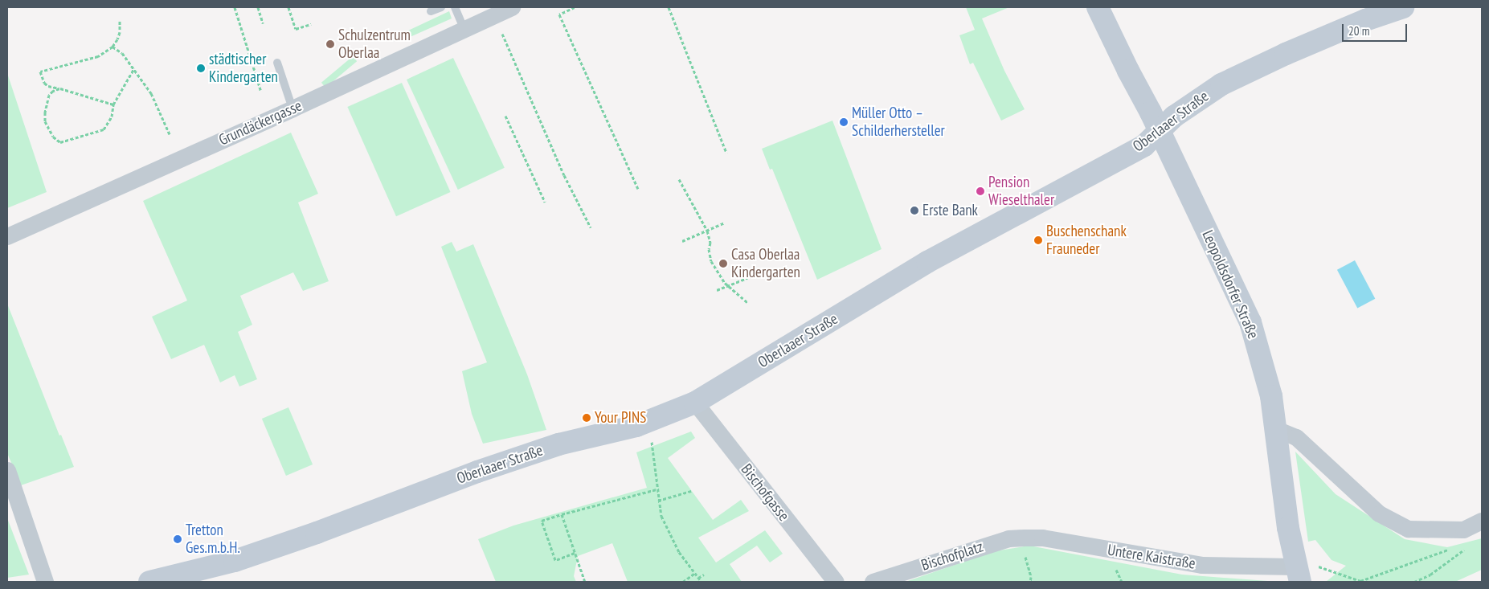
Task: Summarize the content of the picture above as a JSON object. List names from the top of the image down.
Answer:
{
  "streets": {
    "main road": ["Oberlaaer Straße", "Leopoldsdorfer Straße"],
    "street": [
      "Grundäckergasse",
      "Bischofgasse",
      "Bischofplatz",
      "Untere Kaistraße"
    ]
  },
  "crossings": [
    ["Oberlaaer Straße", "Leopoldsdorfer Straße"],
    ["Oberlaaer Straße", "Bischofgasse"],
    ["Leopoldsdorfer Straße", "Untere Kaistraße"],
    ["Bischofplatz", "Untere Kaistraße"]
  ],
  "places": [
    "Schulzentrum Oberlaa",
    "städtischer Kindergarten",
    "Müller Otto – Schilderhersteller",
    "Pension Wieselthaler",
    "Erste Bank",
    "Buschenschank Frauneder",
    "Casa Oberlaa Kindergarten",
    "Your PINS",
    "Tretton Ges.m.b.H."
  ],
  "scale_bar": "20 m"
}
